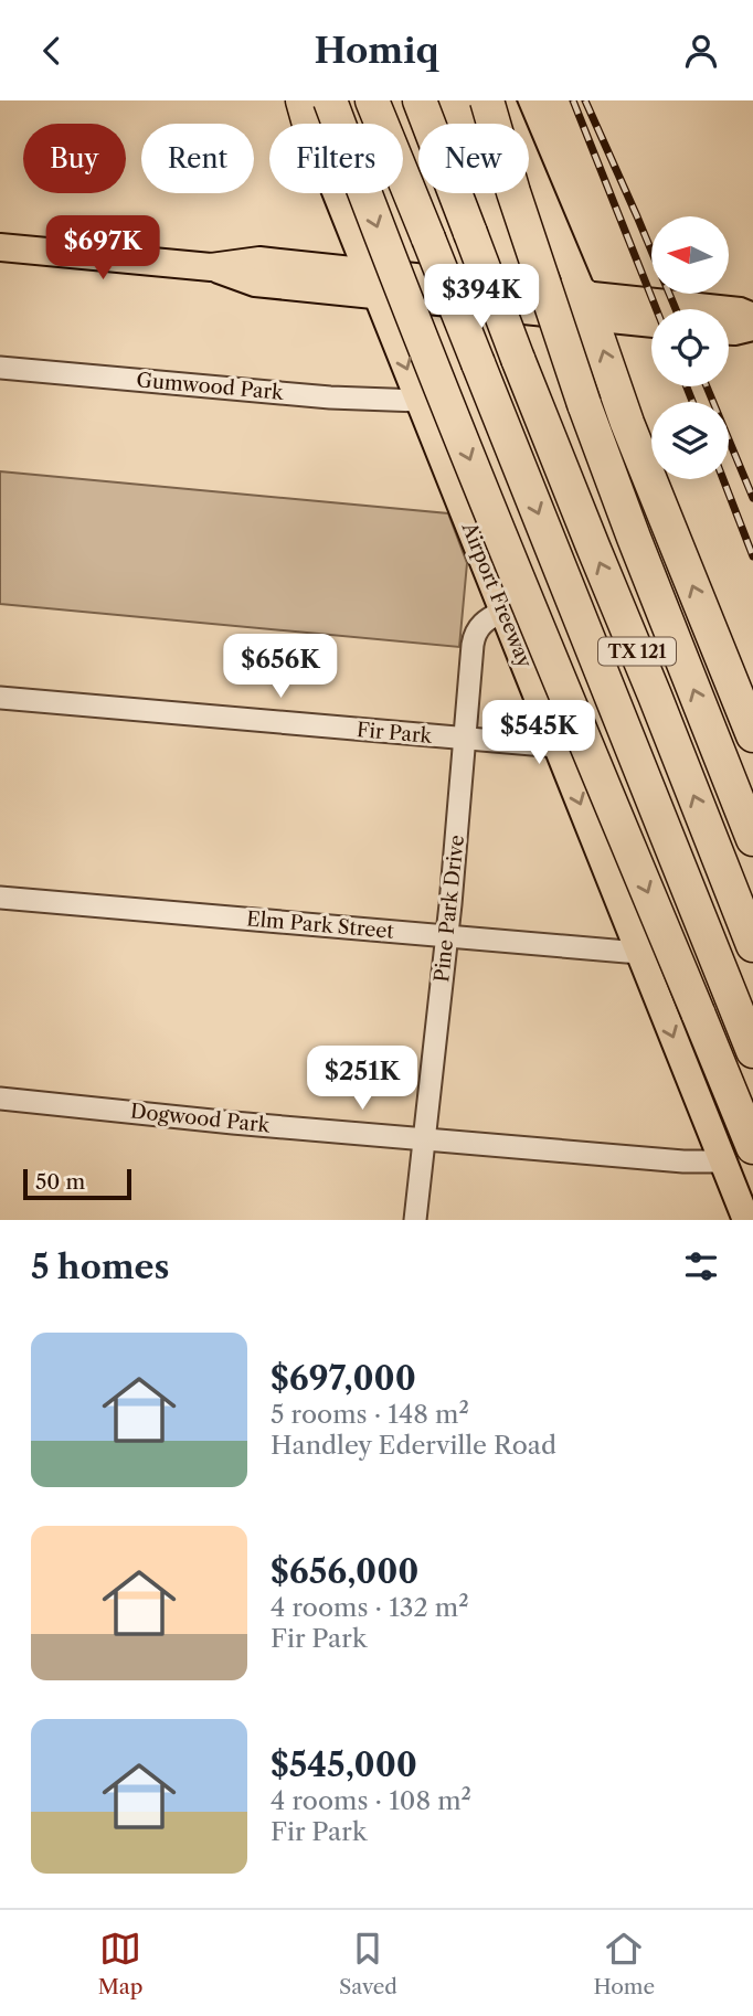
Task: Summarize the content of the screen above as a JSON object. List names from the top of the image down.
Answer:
{
  "streets": {
    "highway": ["TX 121"],
    "main road": ["Airport Freeway"],
    "street": [
      "Gumwood Park",
      "Fir Park",
      "Pine Park Drive",
      "Elm Park Street",
      "Dogwood Park"
    ]
  },
  "crossings": [
    ["Gumwood Park", "Airport Freeway"],
    ["Airport Freeway", "Fir Park"],
    ["Airport Freeway", "Pine Park Drive"],
    ["Airport Freeway", "Elm Park Street"],
    ["Airport Freeway", "Dogwood Park"],
    ["Fir Park", "Pine Park Drive"],
    ["Pine Park Drive", "Elm Park Street"],
    ["Pine Park Drive", "Dogwood Park"]
  ],
  "one_way": ["Airport Freeway"],
  "scale_bar": "50 m",
  "north": "left",
  "page": {
    "header": "Homiq",
    "chip": [
      "Buy",
      "Rent",
      "Filters",
      "New"
    ],
    "price": [
      "$697K",
      "$394K",
      "$656K",
      "$545K",
      "$251K"
    ],
    "scale": "50 m",
    "heading": "5 homes",
    "list": [
      {
        "name": "$697,000",
        "note": "5 rooms · 148 m² · Handley Ederville Road"
      },
      {
        "name": "$656,000",
        "note": "4 rooms · 132 m² · Fir Park"
      },
      {
        "name": "$545,000",
        "note": "4 rooms · 108 m² · Fir Park"
      }
    ],
    "tabs": ["Map", "Saved", "Home"]
  }
}
